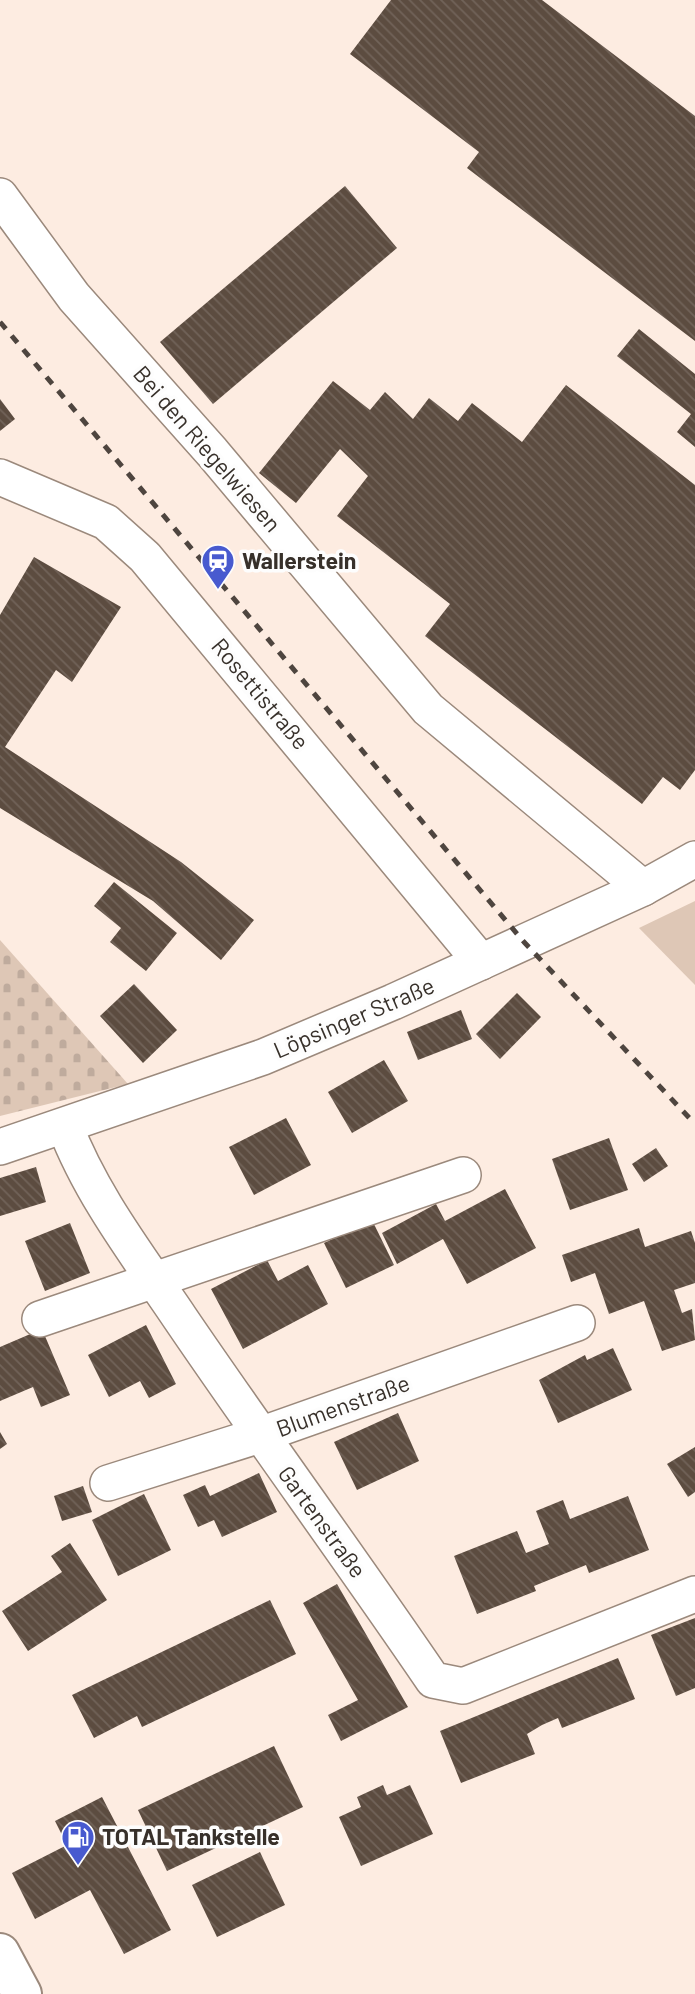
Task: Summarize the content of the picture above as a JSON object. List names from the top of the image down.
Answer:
{
  "streets": {
    "street": [
      "Bei den Riegelwiesen",
      "Rosettistraße",
      "Löpsinger Straße",
      "Blumenstraße",
      "Gartenstraße"
    ]
  },
  "crossings": [
    ["Bei den Riegelwiesen", "Löpsinger Straße"],
    ["Rosettistraße", "Löpsinger Straße"],
    ["Löpsinger Straße", "Gartenstraße"],
    ["Blumenstraße", "Gartenstraße"]
  ],
  "places": {
    "station": ["Wallerstein"],
    "fuel station": ["TOTAL Tankstelle"]
  }
}
